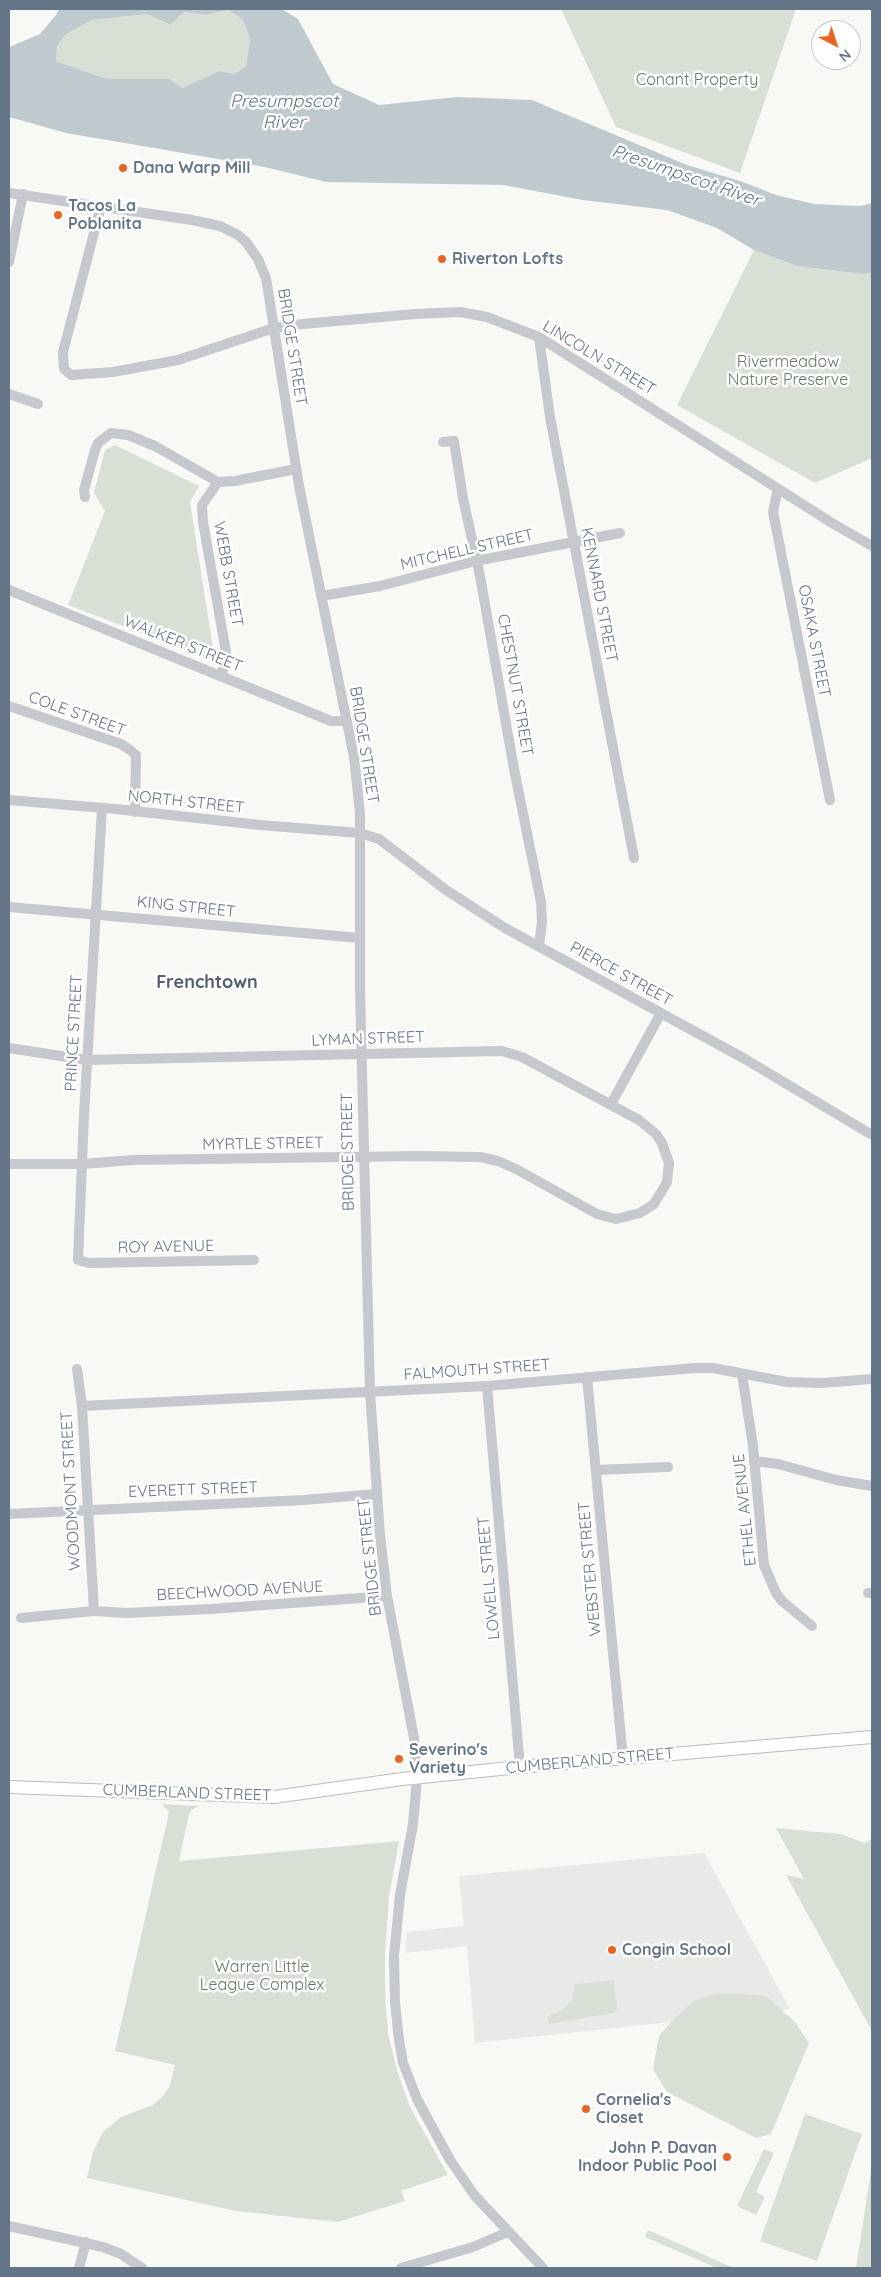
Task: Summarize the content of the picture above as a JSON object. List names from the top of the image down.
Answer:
{
  "streets": {
    "main road": ["CUMBERLAND STREET"],
    "street": [
      "BRIDGE STREET",
      "LINCOLN STREET",
      "MITCHELL STREET",
      "WEBB STREET",
      "KENNARD STREET",
      "OSAKA STREET",
      "WALKER STREET",
      "CHESTNUT STREET",
      "COLE STREET",
      "NORTH STREET",
      "KING STREET",
      "PIERCE STREET",
      "PRINCE STREET",
      "LYMAN STREET",
      "MYRTLE STREET",
      "ROY AVENUE",
      "FALMOUTH STREET",
      "EVERETT STREET",
      "WOODMONT STREET",
      "ETHEL AVENUE",
      "WEBSTER STREET",
      "LOWELL STREET",
      "BEECHWOOD AVENUE"
    ]
  },
  "crossings": [
    ["BRIDGE STREET", "LINCOLN STREET"],
    ["BRIDGE STREET", "MITCHELL STREET"],
    ["BRIDGE STREET", "WALKER STREET"],
    ["BRIDGE STREET", "NORTH STREET"],
    ["BRIDGE STREET", "KING STREET"],
    ["BRIDGE STREET", "PIERCE STREET"],
    ["BRIDGE STREET", "LYMAN STREET"],
    ["BRIDGE STREET", "MYRTLE STREET"],
    ["BRIDGE STREET", "FALMOUTH STREET"],
    ["BRIDGE STREET", "EVERETT STREET"],
    ["BRIDGE STREET", "BEECHWOOD AVENUE"],
    ["BRIDGE STREET", "CUMBERLAND STREET"],
    ["LINCOLN STREET", "KENNARD STREET"],
    ["LINCOLN STREET", "OSAKA STREET"],
    ["MITCHELL STREET", "KENNARD STREET"],
    ["MITCHELL STREET", "CHESTNUT STREET"],
    ["WEBB STREET", "WALKER STREET"],
    ["CHESTNUT STREET", "PIERCE STREET"],
    ["COLE STREET", "NORTH STREET"],
    ["NORTH STREET", "PIERCE STREET"],
    ["NORTH STREET", "PRINCE STREET"],
    ["KING STREET", "PRINCE STREET"],
    ["PRINCE STREET", "LYMAN STREET"],
    ["PRINCE STREET", "MYRTLE STREET"],
    ["PRINCE STREET", "ROY AVENUE"],
    ["LYMAN STREET", "MYRTLE STREET"],
    ["FALMOUTH STREET", "WOODMONT STREET"],
    ["FALMOUTH STREET", "ETHEL AVENUE"],
    ["FALMOUTH STREET", "WEBSTER STREET"],
    ["FALMOUTH STREET", "LOWELL STREET"],
    ["EVERETT STREET", "WOODMONT STREET"],
    ["WOODMONT STREET", "BEECHWOOD AVENUE"],
    ["WEBSTER STREET", "CUMBERLAND STREET"],
    ["LOWELL STREET", "CUMBERLAND STREET"]
  ],
  "districts": ["Frenchtown"],
  "water": ["Presumpscot River"],
  "parks": ["Conant Property", "Rivermeadow Nature Preserve", "Warren Little League Complex"],
  "places": [
    "Dana Warp Mill",
    "Tacos La Poblanita",
    "Riverton Lofts",
    "Severino's Variety",
    "Congin School",
    "Cornelia's Closet",
    "John P. Davan Indoor Public Pool"
  ],
  "north": "bottom right"
}
